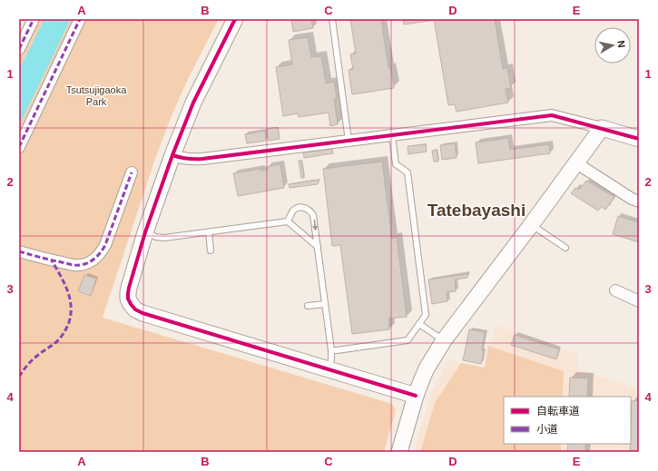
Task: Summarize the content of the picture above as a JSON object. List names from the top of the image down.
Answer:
{
  "districts": ["Tatebayashi"],
  "parks": ["Tsutsujigaoka Park"],
  "legend": ["自転車道", "小道"],
  "north": "right",
  "grid": {
    "columns": [
      "A",
      "B",
      "C",
      "D",
      "E"
    ],
    "rows": [
      "1",
      "2",
      "3",
      "4"
    ]
  }
}
